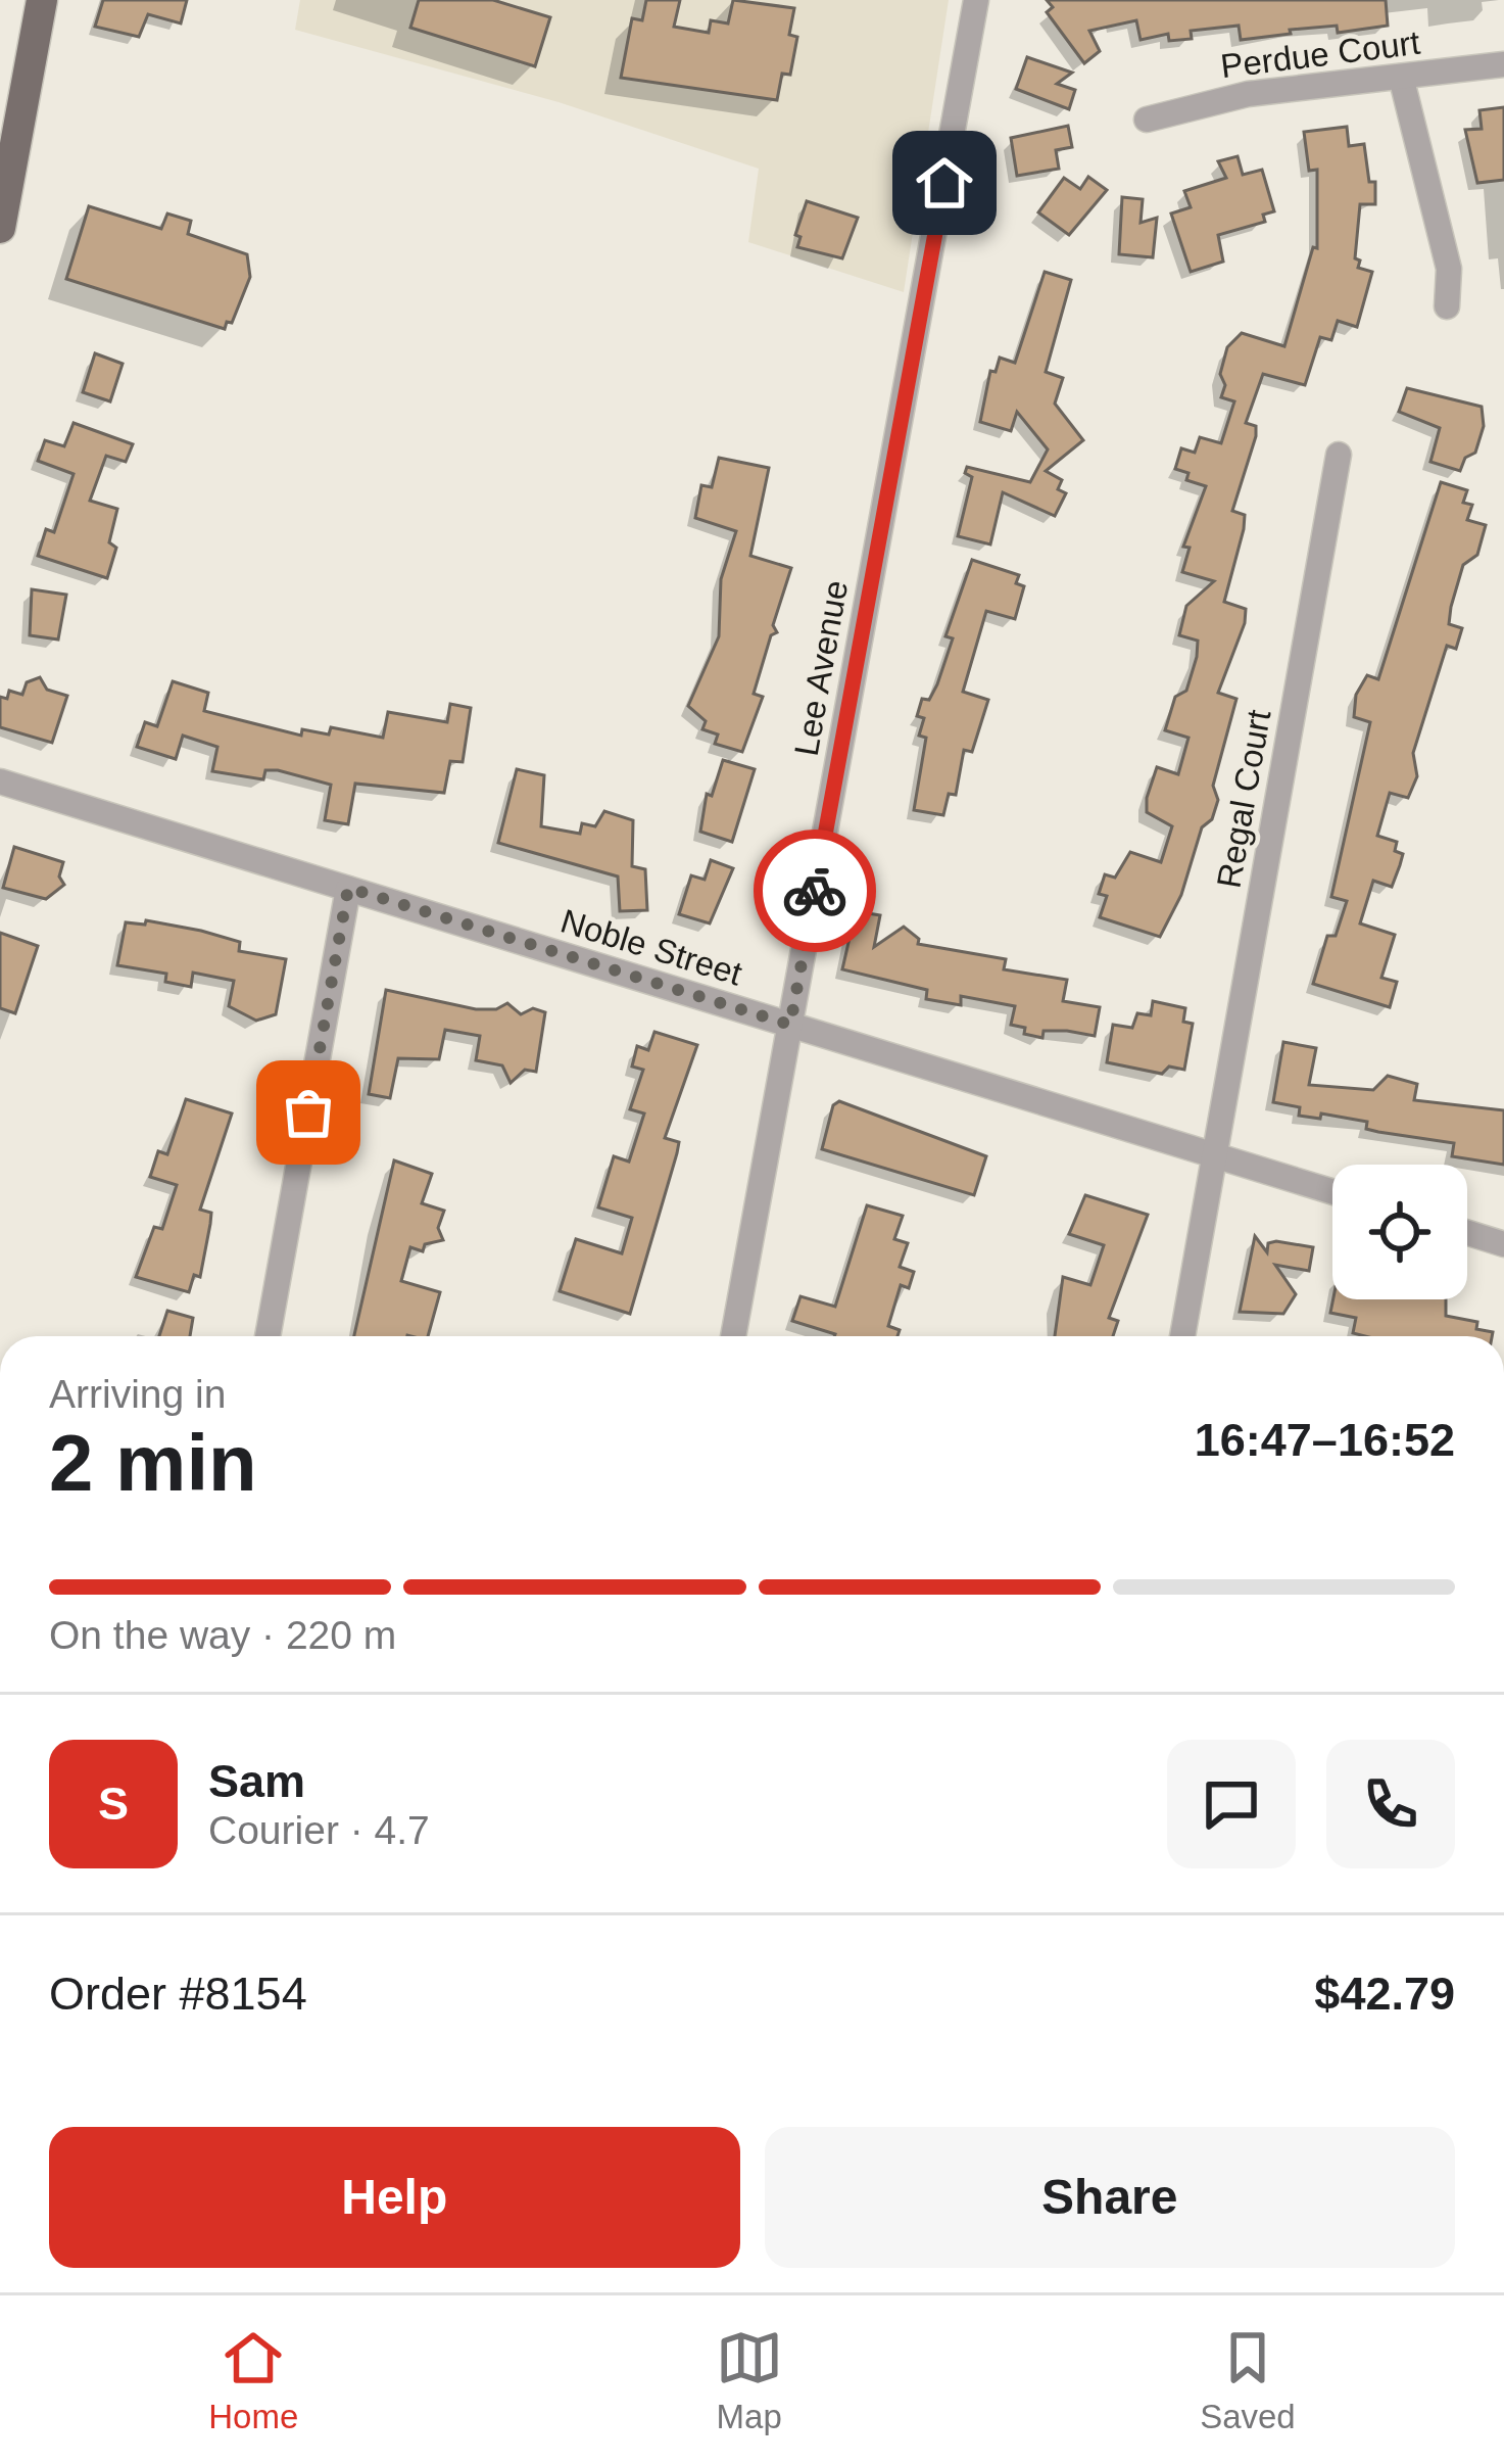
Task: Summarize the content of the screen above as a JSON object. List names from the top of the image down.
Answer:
{
  "streets": {
    "street": [
      "Perdue Court",
      "Lee Avenue",
      "Regal Court",
      "Noble Street"
    ]
  },
  "crossings": [
    ["Lee Avenue", "Noble Street"],
    ["Regal Court", "Noble Street"]
  ],
  "page": {
    "heading": ["2 min", "Arriving in", "16:47–16:52"],
    "panel": [
      "Sam",
      "Courier · 4.7",
      "Order #8154",
      "$42.79"
    ],
    "bar": "On the way · 220 m",
    "round": "S",
    "buttons": ["Help", "Share"],
    "tabs": ["Home", "Map", "Saved"]
  }
}
